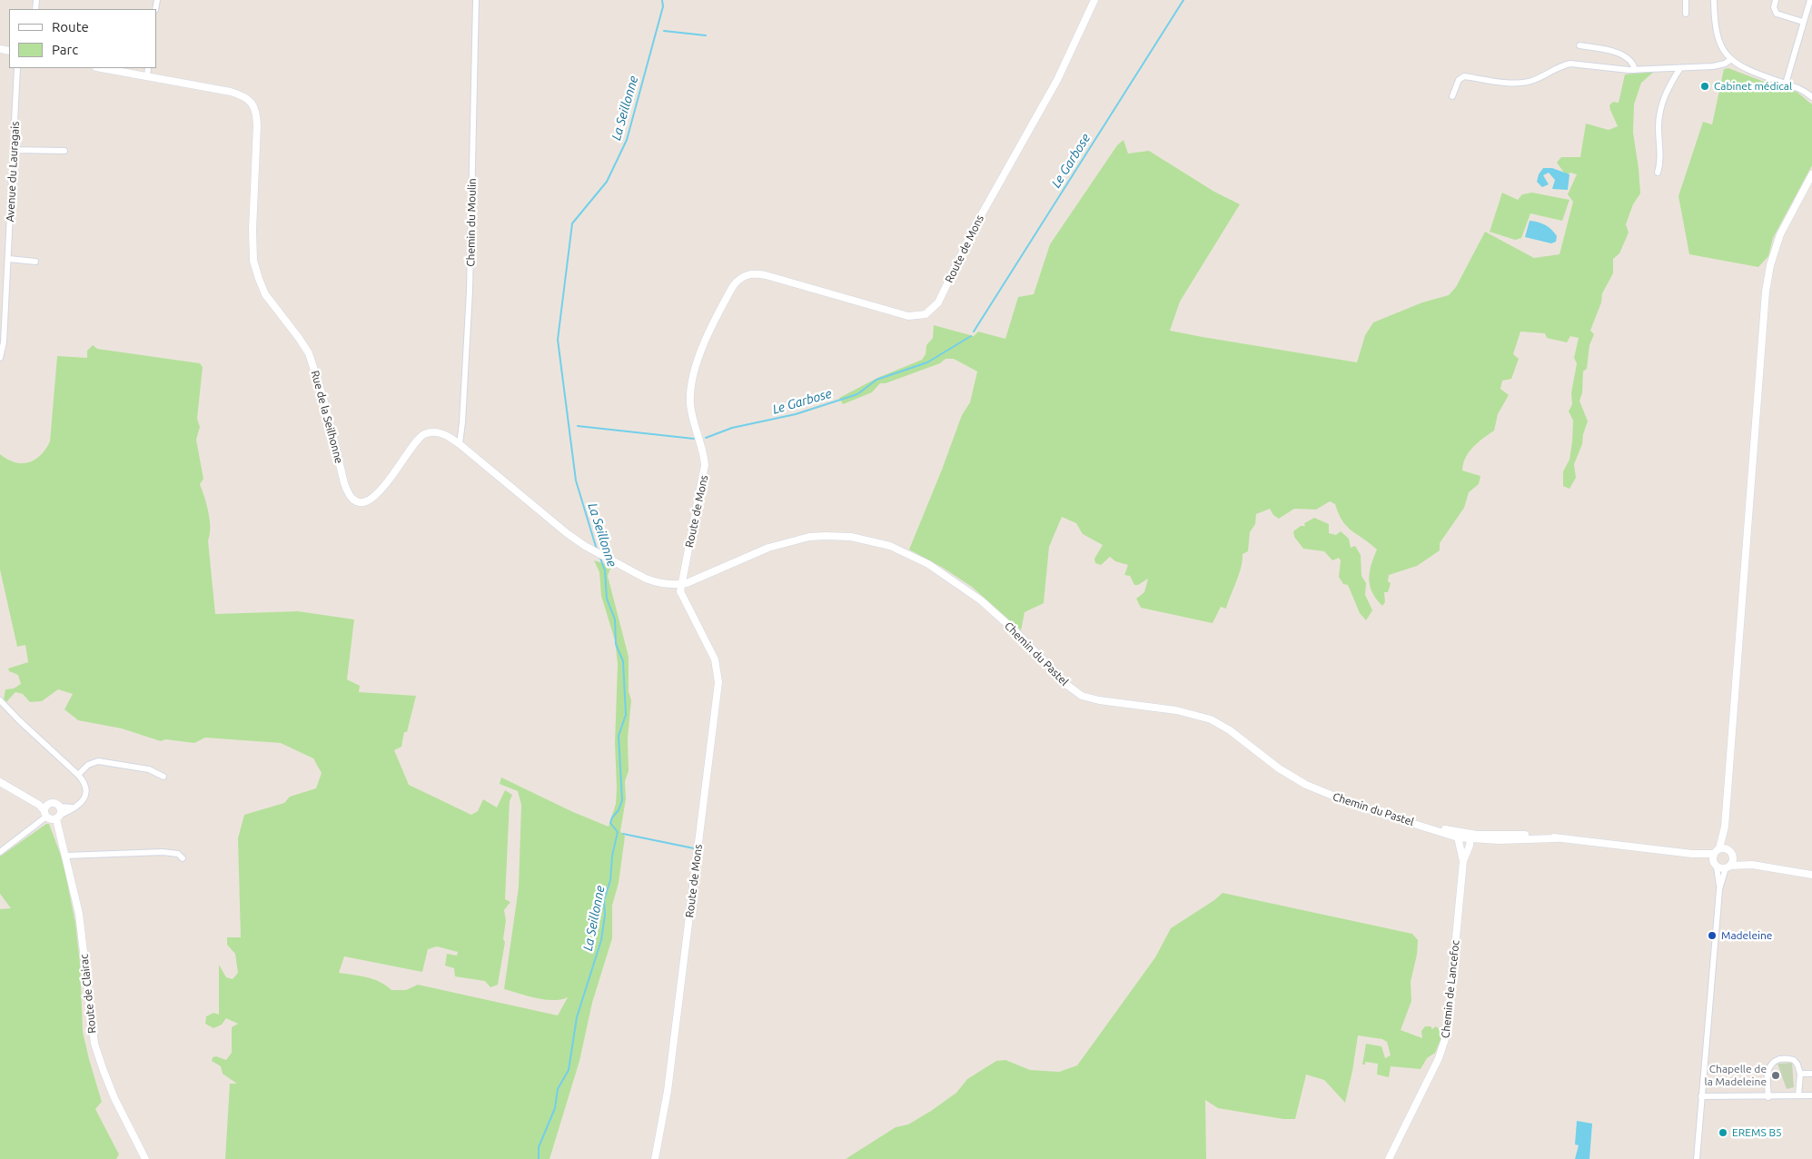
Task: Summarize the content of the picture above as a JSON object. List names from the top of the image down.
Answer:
{
  "streets": {
    "street": [
      "Avenue du Lauragais",
      "Chemin du Moulin",
      "Route de Mons",
      "Rue de la Seilhonne",
      "Chemin du Pastel",
      "Chemin de Lancefoc",
      "Route de Clairac"
    ]
  },
  "crossings": [
    ["Chemin du Moulin", "Rue de la Seilhonne"],
    ["Route de Mons", "Rue de la Seilhonne"],
    ["Route de Mons", "Chemin du Pastel"],
    ["Rue de la Seilhonne", "Chemin du Pastel"],
    ["Chemin du Pastel", "Chemin de Lancefoc"]
  ],
  "water": ["La Seillonne", "Le Garbose"],
  "places": [
    "Cabinet médical",
    "Madeleine",
    "Chapelle de la Madeleine",
    "EREMS B5"
  ],
  "legend": ["Route", "Parc"]
}
